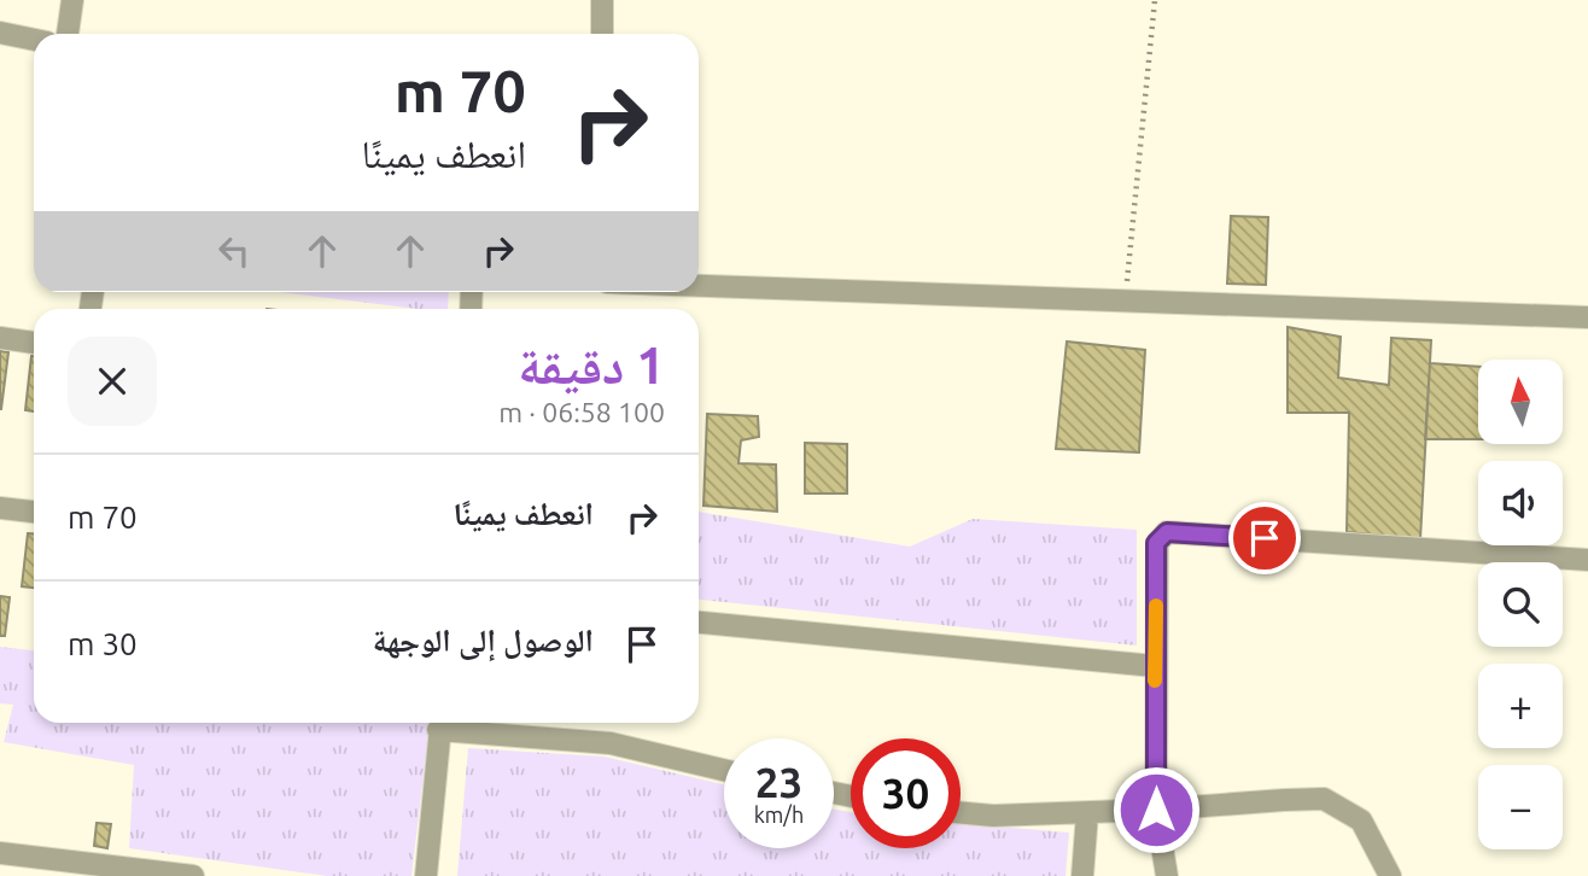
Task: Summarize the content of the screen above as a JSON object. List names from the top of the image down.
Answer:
{
  "north": "top",
  "page": {
    "turn": ["70 m", "انعطف يمينًا"],
    "heading": ["1 دقيقة", "100 m · 06:58"],
    "map_buttons": ["+", "−"],
    "list": [
      {
        "name": "انعطف يمينًا",
        "value": "70 m"
      },
      {
        "name": "الوصول إلى الوجهة",
        "value": "30 m"
      }
    ],
    "speed": "23 km/h",
    "limit": "30"
  }
}
